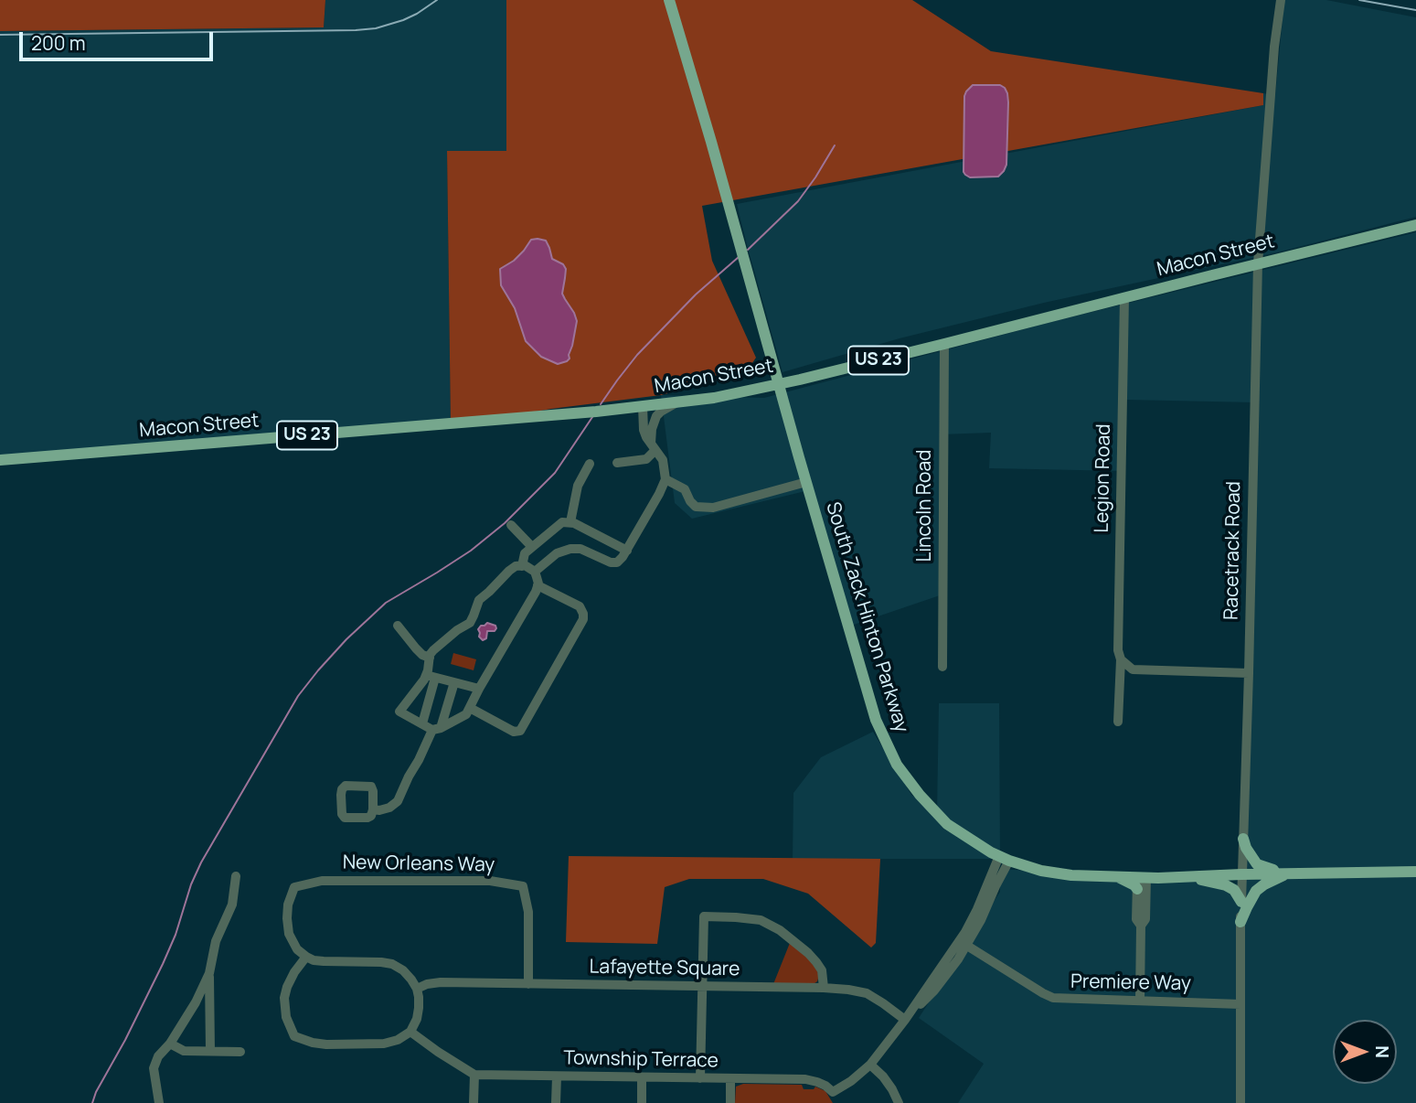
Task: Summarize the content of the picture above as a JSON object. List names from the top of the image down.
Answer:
{
  "streets": {
    "main road": ["Macon Street", "US 23", "South Zack Hinton Parkway"],
    "street": [
      "Legion Road",
      "Lincoln Road",
      "Racetrack Road",
      "New Orleans Way",
      "Lafayette Square",
      "Premiere Way",
      "Township Terrace"
    ]
  },
  "crossings": [
    ["Macon Street", "Legion Road"],
    ["Macon Street", "Lincoln Road"],
    ["Macon Street", "Racetrack Road"],
    ["Macon Street", "South Zack Hinton Parkway"],
    ["Racetrack Road", "Premiere Way"],
    ["South Zack Hinton Parkway", "Township Terrace"],
    ["New Orleans Way", "Lafayette Square"],
    ["Lafayette Square", "Township Terrace"],
    ["Premiere Way", "Township Terrace"]
  ],
  "scale_bar": "200 m",
  "north": "right"
}
